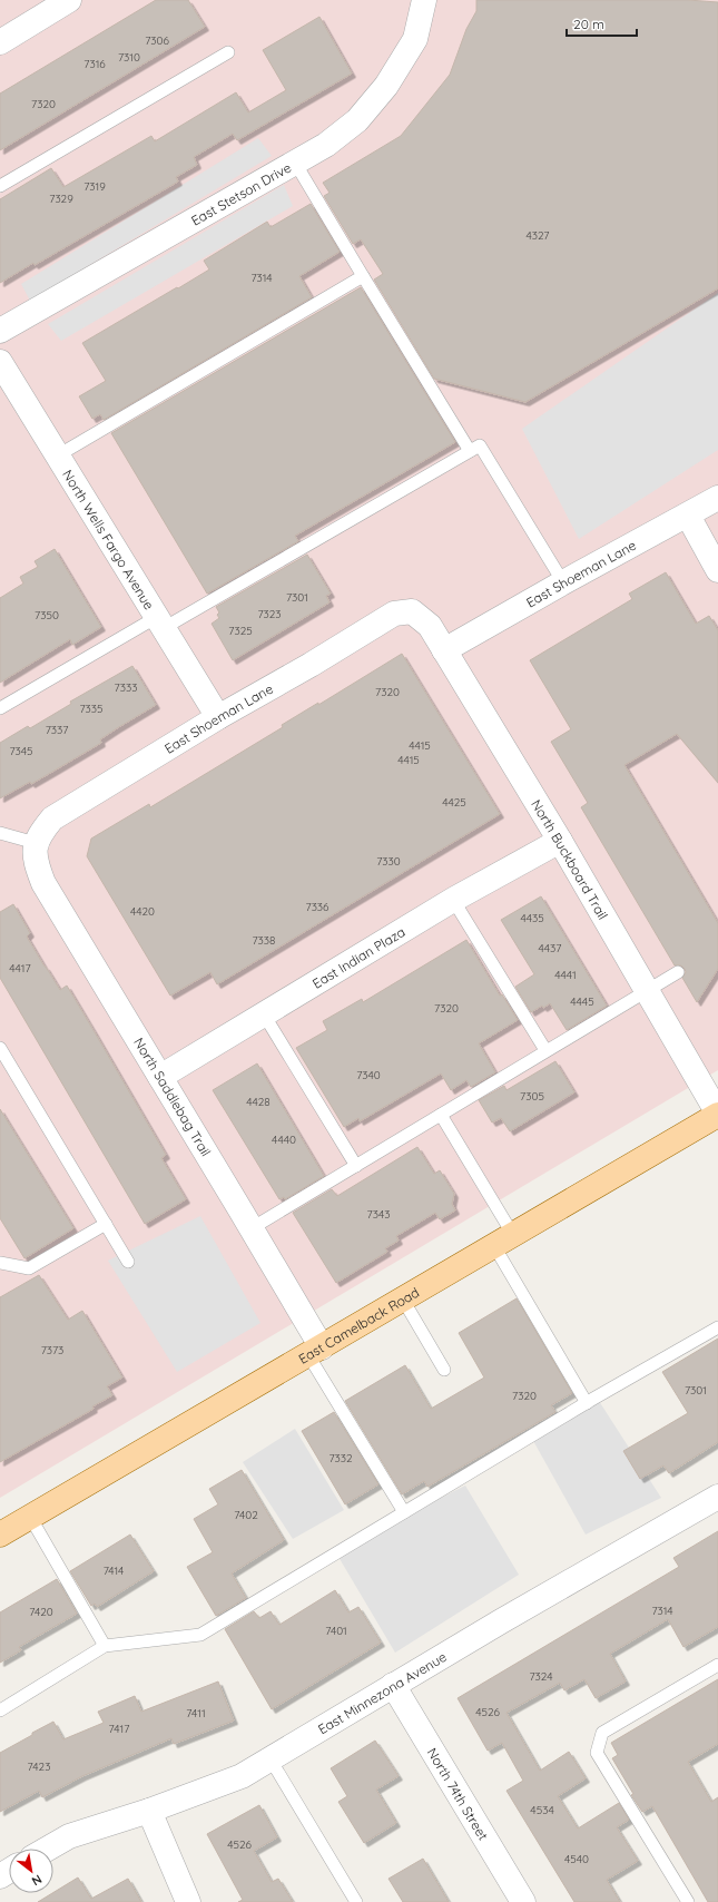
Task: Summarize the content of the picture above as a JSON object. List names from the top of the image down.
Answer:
{
  "streets": {
    "main road": ["East Camelback Road"],
    "street": [
      "East Stetson Drive",
      "North Wells Fargo Avenue",
      "East Shoeman Lane",
      "North Buckboard Trail",
      "East Indian Plaza",
      "North Saddlebag Trail",
      "East Minnezona Avenue",
      "North 74th Street"
    ]
  },
  "crossings": [
    ["North Wells Fargo Avenue", "East Shoeman Lane"],
    ["East Shoeman Lane", "North Buckboard Trail"],
    ["East Shoeman Lane", "North Saddlebag Trail"],
    ["North Buckboard Trail", "East Indian Plaza"],
    ["North Buckboard Trail", "East Camelback Road"],
    ["East Indian Plaza", "North Saddlebag Trail"],
    ["North Saddlebag Trail", "East Camelback Road"],
    ["East Minnezona Avenue", "North 74th Street"]
  ],
  "house_numbers": [
    "7306",
    "7310",
    "7316",
    "7320",
    "7319",
    "7329",
    "4327",
    "7314",
    "7301",
    "7323",
    "7350",
    "7325",
    "7333",
    "7320",
    "7335",
    "7337",
    "4415",
    "7345",
    "4415",
    "4425",
    "7330",
    "7336",
    "4420",
    "4435",
    "7338",
    "4437",
    "4417",
    "4441",
    "4445",
    "7320",
    "7340",
    "7305",
    "4428",
    "4440",
    "7343",
    "7373",
    "7301",
    "7320",
    "7332",
    "7402",
    "7414",
    "7314",
    "7420",
    "7401",
    "7324",
    "4526",
    "7411",
    "7417",
    "7423",
    "4534",
    "4526",
    "4540"
  ],
  "scale_bar": "20 m",
  "north": "bottom right"
}
